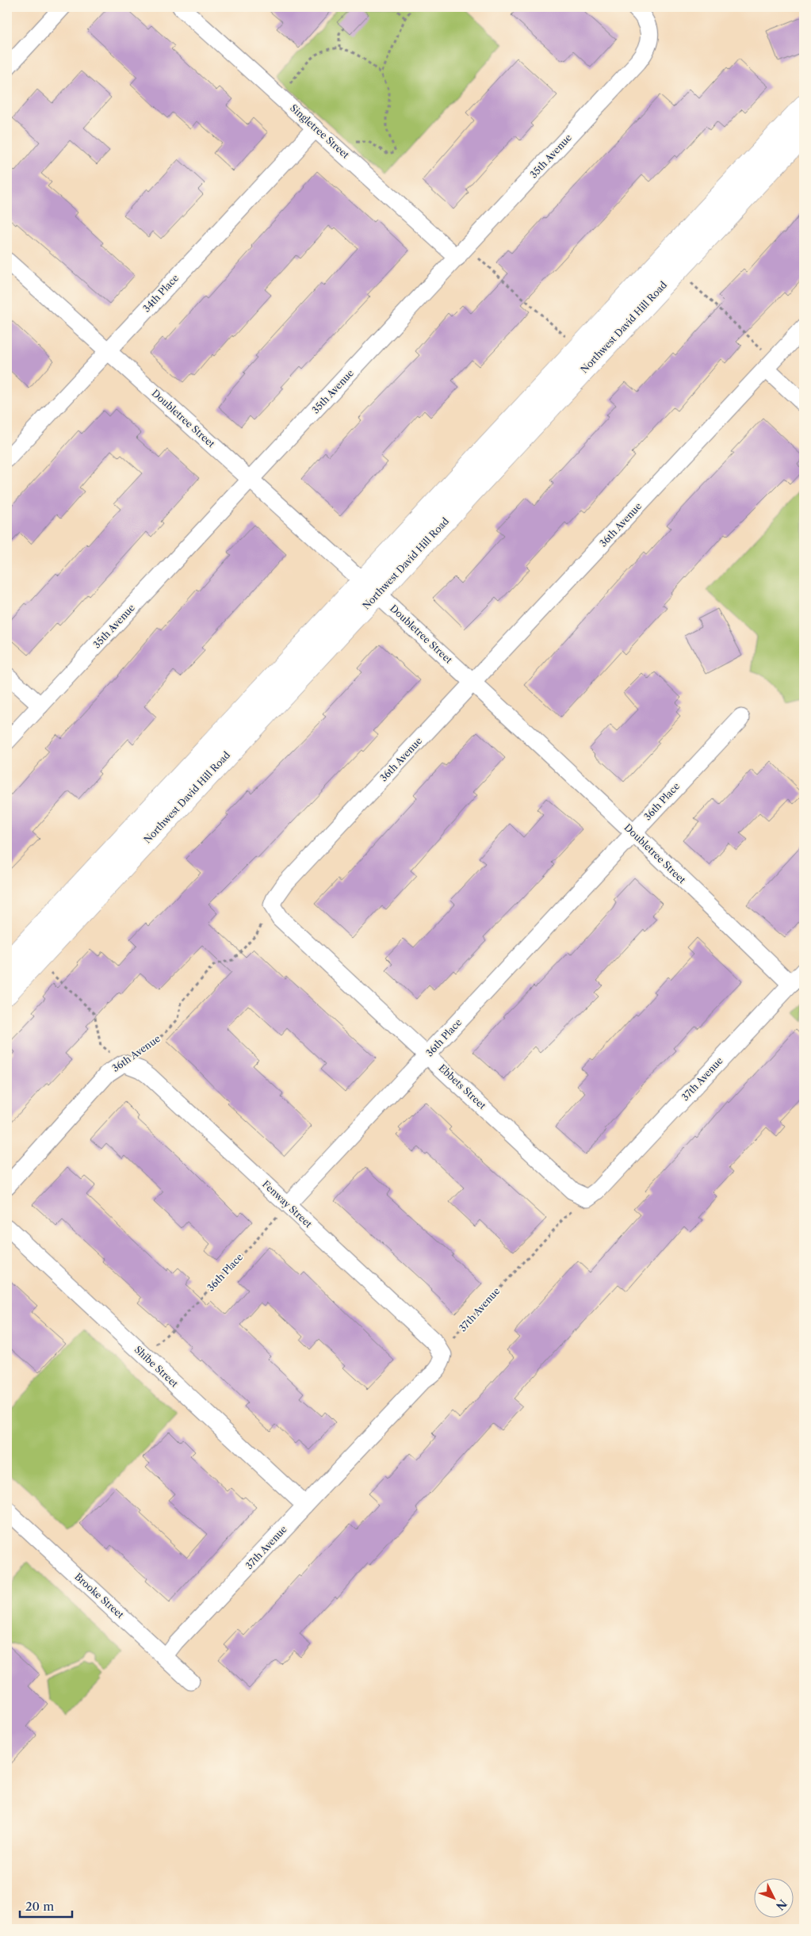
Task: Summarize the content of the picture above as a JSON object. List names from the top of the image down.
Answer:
{
  "streets": {
    "street": [
      "Singletree Street",
      "35th Avenue",
      "34th Place",
      "Northwest David Hill Road",
      "Doubletree Street",
      "36th Avenue",
      "36th Place",
      "37th Avenue",
      "Ebbets Street",
      "Fenway Street",
      "Shibe Street",
      "Brooke Street"
    ]
  },
  "crossings": [
    ["Singletree Street", "35th Avenue"],
    ["Singletree Street", "34th Place"],
    ["35th Avenue", "Doubletree Street"],
    ["34th Place", "Doubletree Street"],
    ["Northwest David Hill Road", "Doubletree Street"],
    ["Doubletree Street", "36th Avenue"],
    ["Doubletree Street", "36th Place"],
    ["Doubletree Street", "37th Avenue"],
    ["36th Avenue", "Ebbets Street"],
    ["36th Avenue", "Fenway Street"],
    ["36th Place", "Ebbets Street"],
    ["36th Place", "Fenway Street"],
    ["36th Place", "Shibe Street"],
    ["37th Avenue", "Ebbets Street"],
    ["37th Avenue", "Fenway Street"],
    ["37th Avenue", "Shibe Street"],
    ["37th Avenue", "Brooke Street"]
  ],
  "scale_bar": "20 m",
  "north": "bottom right"
}
